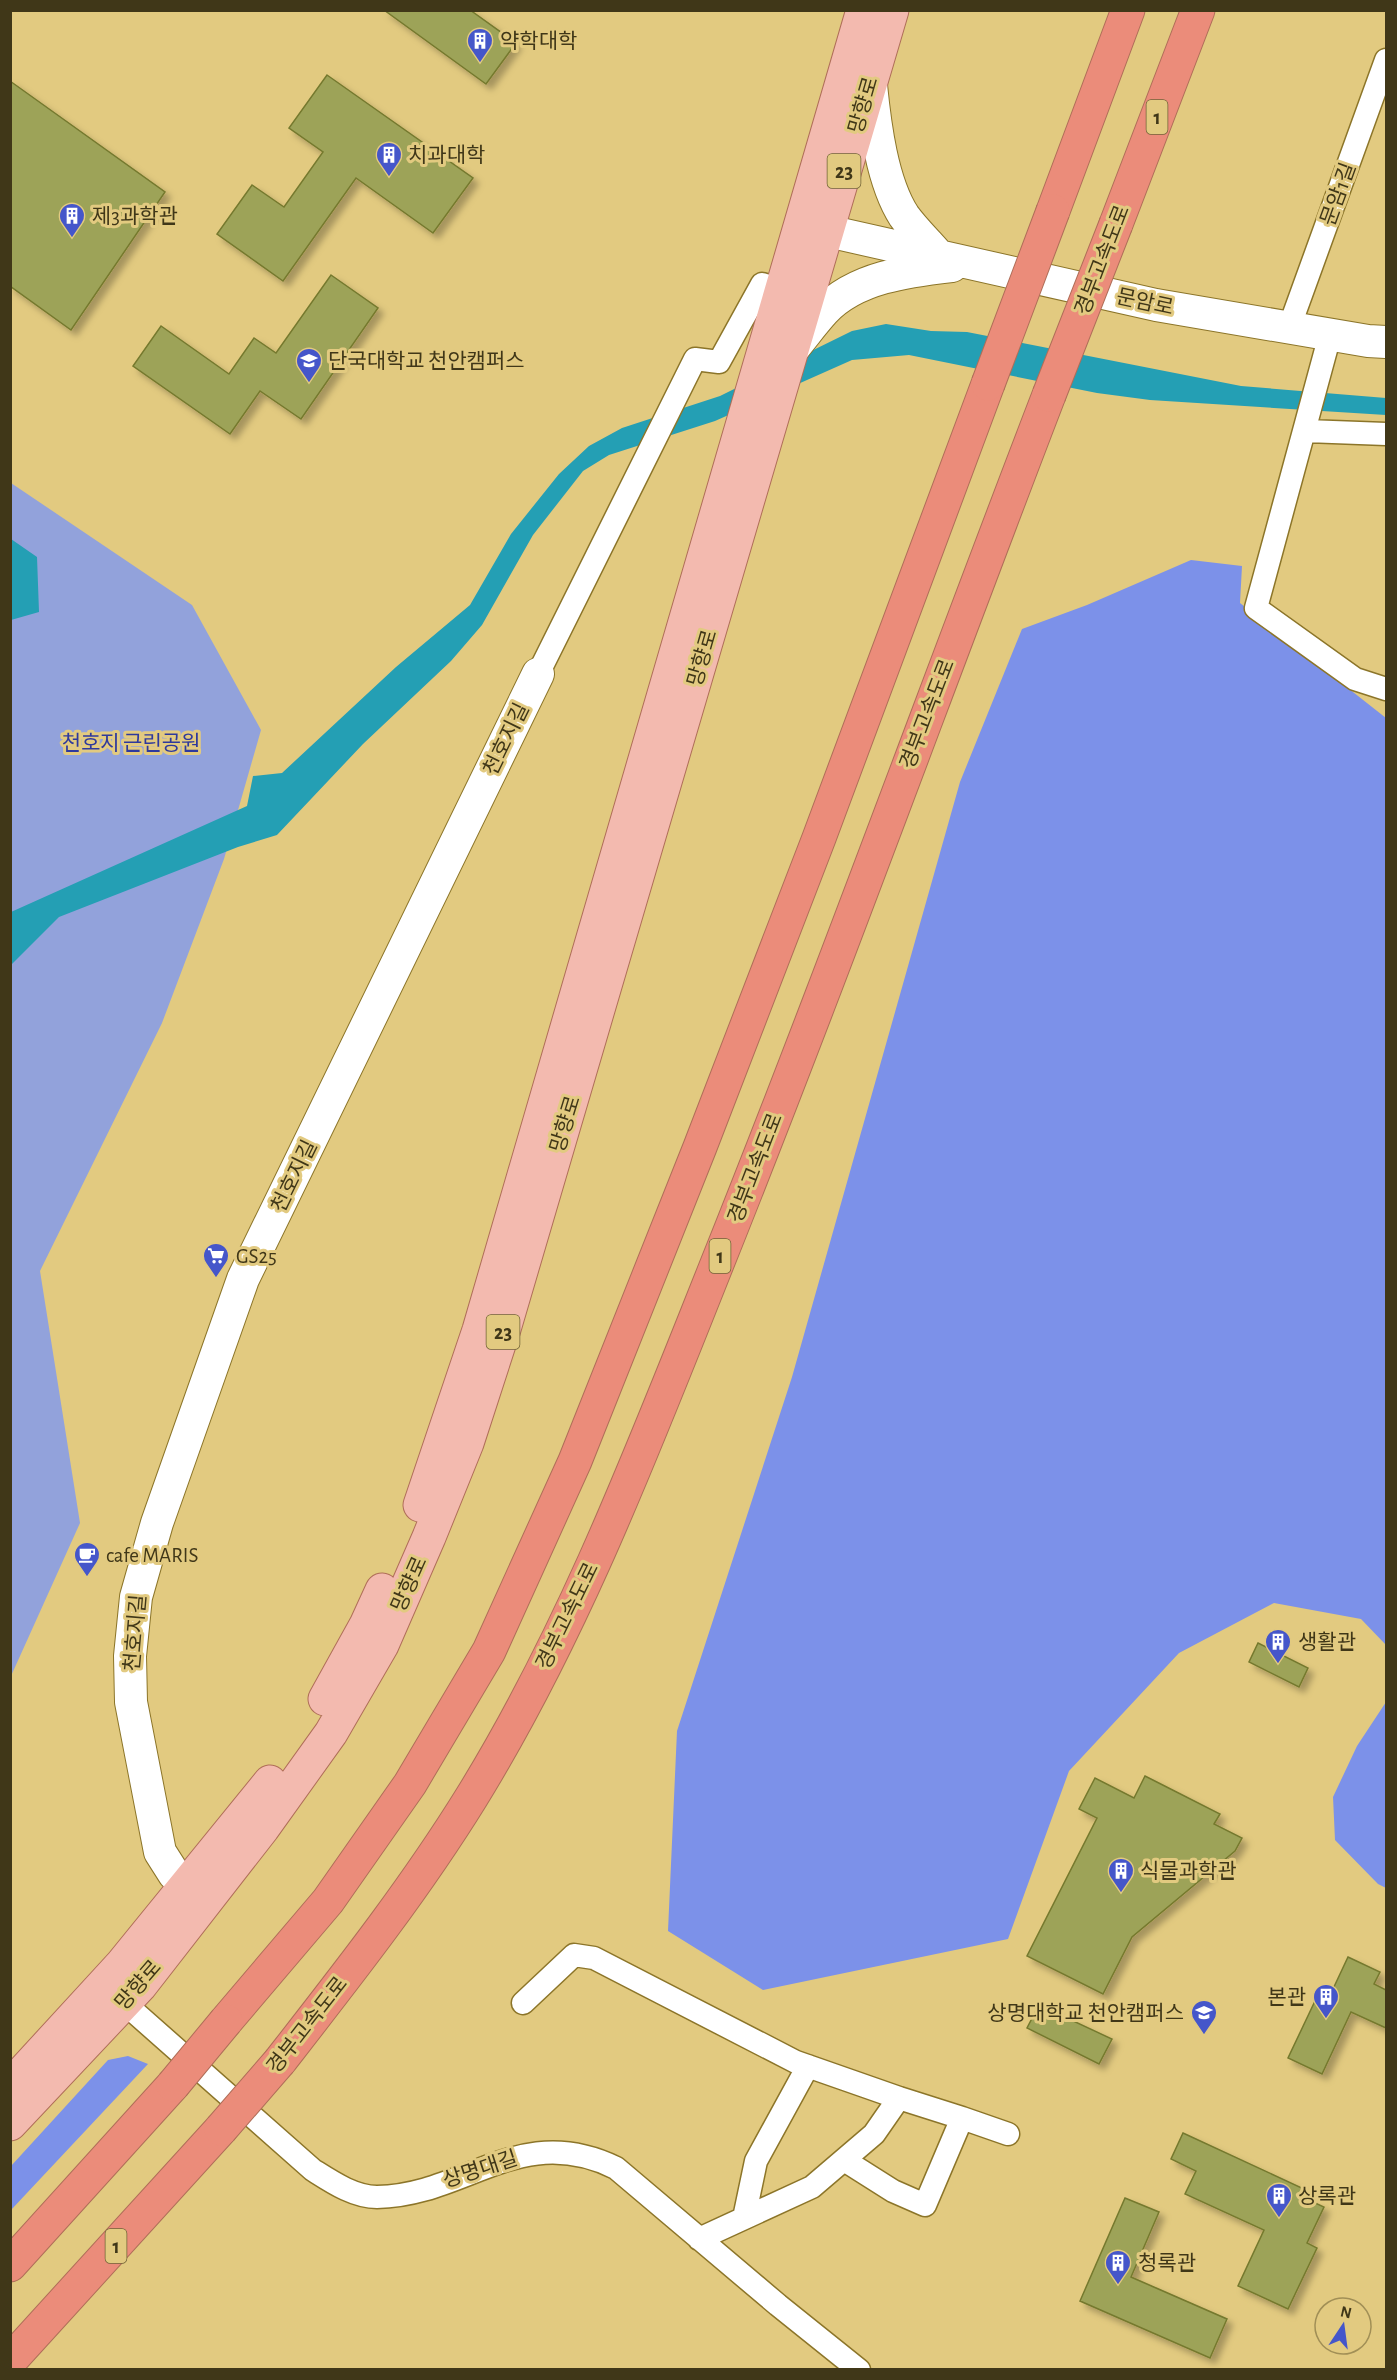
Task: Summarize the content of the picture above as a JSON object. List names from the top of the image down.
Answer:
{
  "streets": {
    "highway": ["1", "경부고속도로"],
    "main road": ["망향로", "23"],
    "street": [
      "문암1길",
      "문암로",
      "천호지길",
      "상명대길"
    ]
  },
  "crossings": [
    ["망향로", "문암로"],
    ["망향로", "천호지길"],
    ["망향로", "상명대길"],
    ["문암1길", "문암로"]
  ],
  "parks": ["천호지 근린공원"],
  "places": {
    "building": [
      "약학대학",
      "치과대학",
      "제3과학관",
      "생활관",
      "식물과학관",
      "본관",
      "상록관",
      "청록관"
    ],
    "school or university": ["단국대학교 천안캠퍼스", "상명대학교 천안캠퍼스"],
    "supermarket": ["GS25"],
    "cafe": ["cafe MARIS"]
  },
  "north": "top"
}
